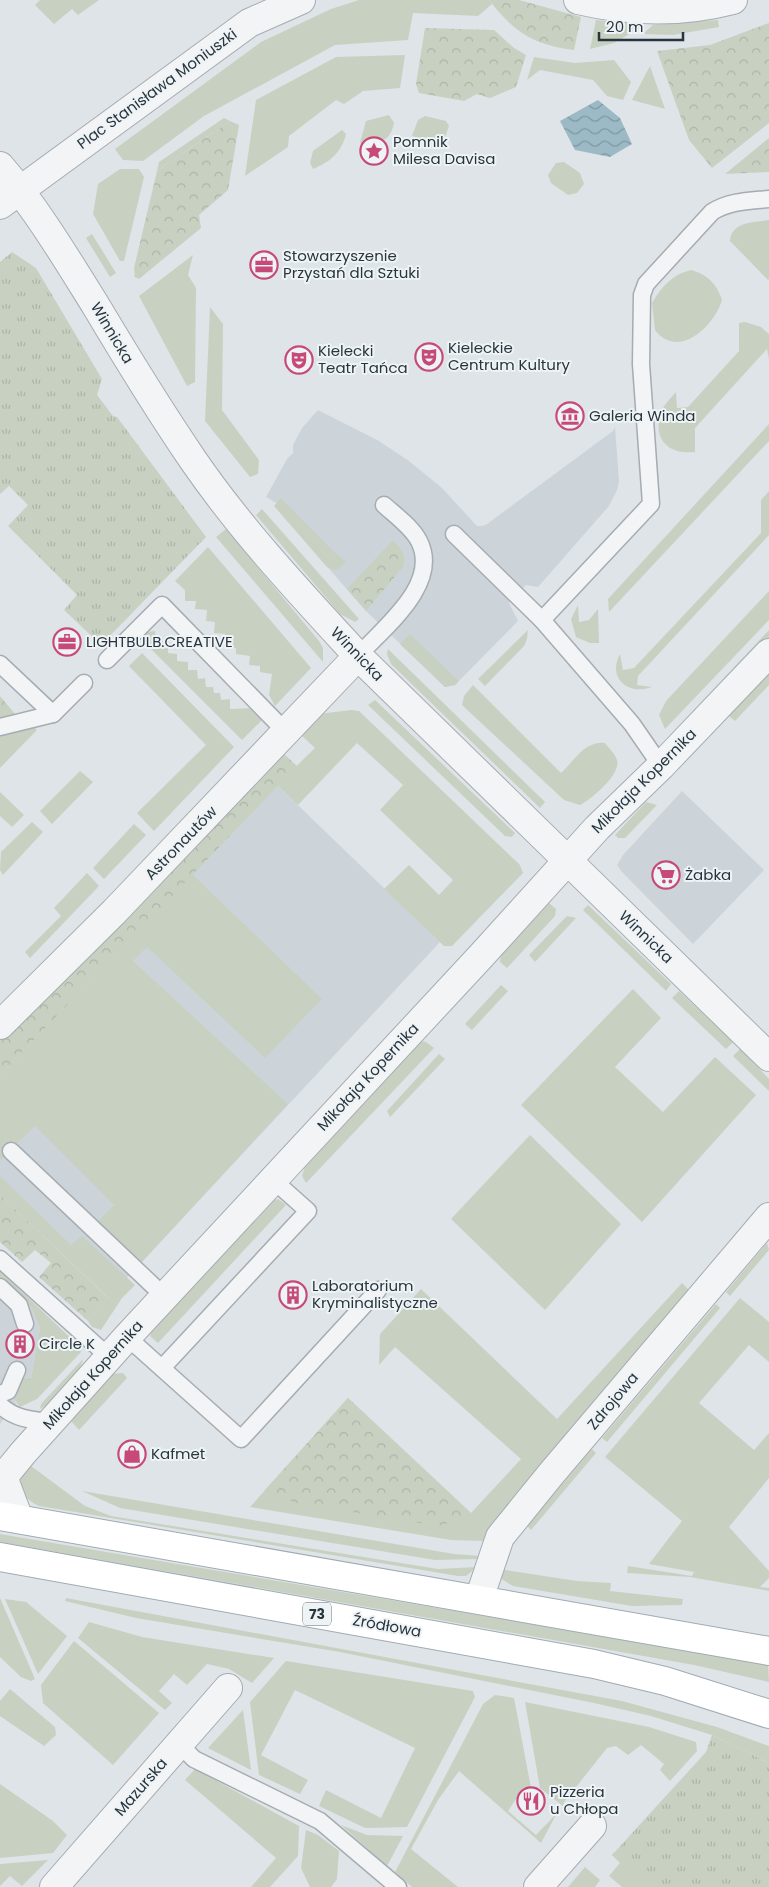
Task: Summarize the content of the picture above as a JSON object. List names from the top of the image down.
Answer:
{
  "streets": {
    "main road": ["73", "Źródłowa"],
    "street": [
      "Plac Stanisława Moniuszki",
      "Winnicka",
      "Mikołaja Kopernika",
      "Astronautów",
      "Zdrojowa",
      "Mazurska"
    ]
  },
  "crossings": [
    ["Plac Stanisława Moniuszki", "Winnicka"],
    ["Winnicka", "Mikołaja Kopernika"],
    ["Winnicka", "Astronautów"]
  ],
  "places": {
    "place": ["Pomnik Milesa Davisa"],
    "office": ["Stowarzyszenie Przystań dla Sztuki", "LIGHTBULB.CREATIVE"],
    "theatre": ["Kieleckie Centrum Kultury", "Kielecki Teatr Tańca"],
    "museum": ["Galeria Winda"],
    "supermarket": ["Żabka"],
    "building": ["Laboratorium Kryminalistyczne", "Circle K"],
    "shop": ["Kafmet"],
    "restaurant": ["Pizzeria u Chłopa"]
  },
  "scale_bar": "20 m"
}
